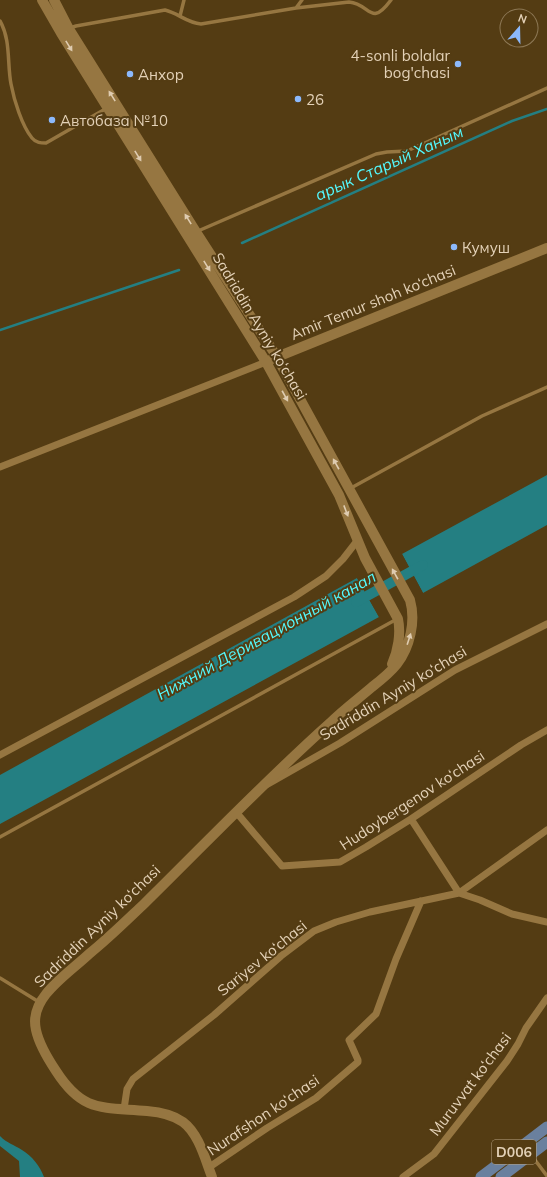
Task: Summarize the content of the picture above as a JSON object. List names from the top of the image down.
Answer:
{
  "streets": {
    "main road": ["Amir Temur shoh ko‘chasi", "Sadriddin Ayniy ko‘chasi", "D006"],
    "street": [
      "Hudoybergenov ko‘chasi",
      "Sariyev ko‘chasi",
      "Muruvvat ko‘chasi",
      "Nurafshon ko‘chasi"
    ]
  },
  "crossings": [
    ["Amir Temur shoh ko‘chasi", "Sadriddin Ayniy ko‘chasi"],
    ["Sadriddin Ayniy ko‘chasi", "Hudoybergenov ko‘chasi"],
    ["Sadriddin Ayniy ko‘chasi", "Sariyev ko‘chasi"],
    ["Sadriddin Ayniy ko‘chasi", "Nurafshon ko‘chasi"],
    ["Sariyev ko‘chasi", "Nurafshon ko‘chasi"]
  ],
  "water": ["арык Старый Ханым", "Нижний Деривационный канал"],
  "places": [
    "4-sonli bolalar bog'chasi",
    "Анхор",
    "26",
    "Автобаза №10",
    "Кумуш"
  ],
  "north": "top"
}
